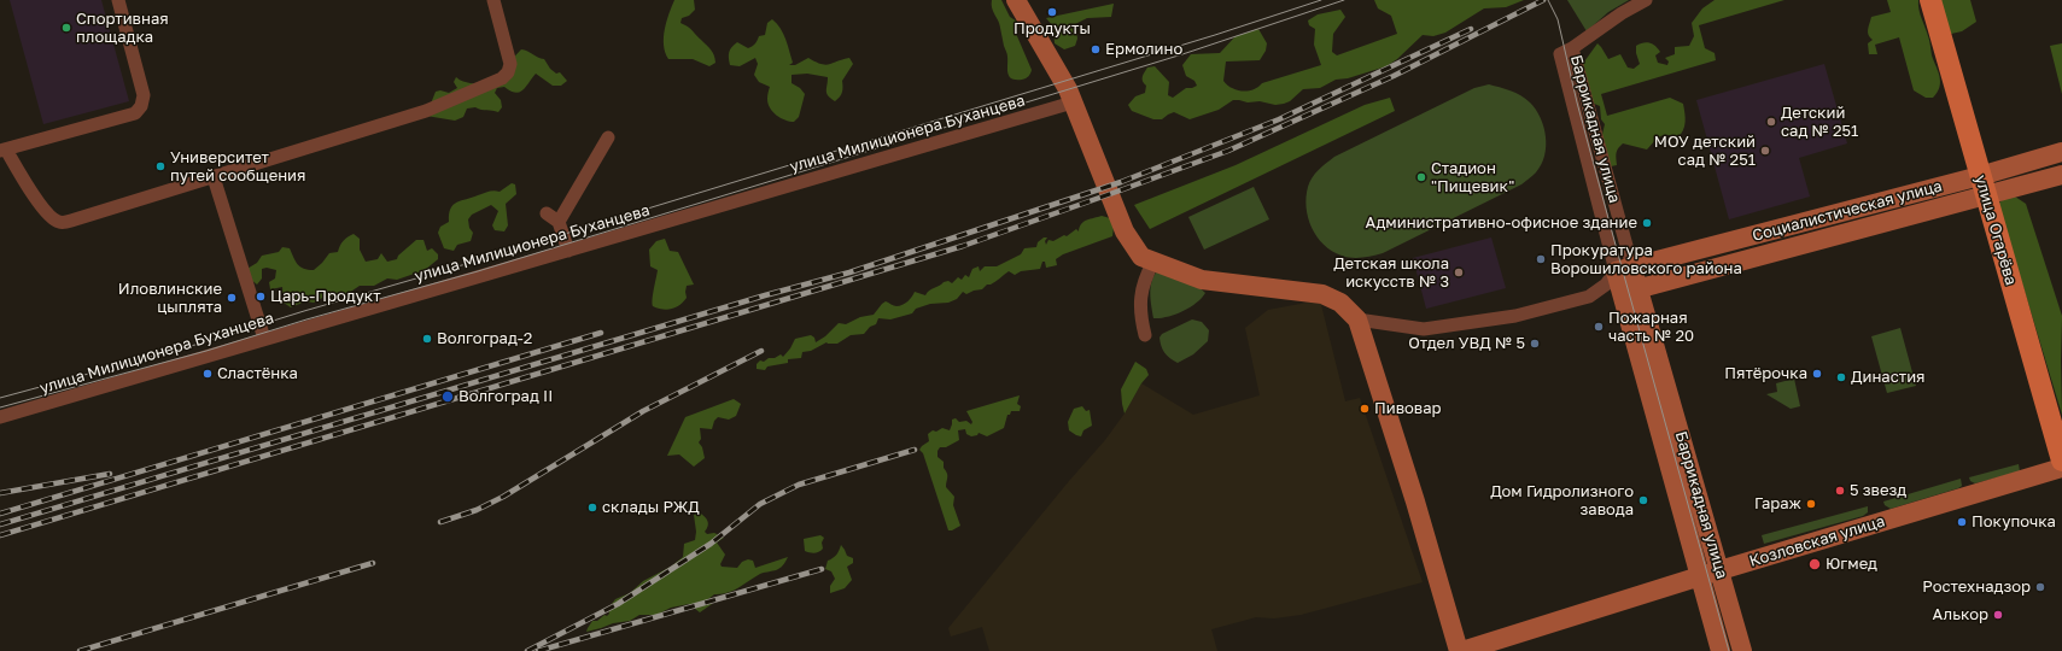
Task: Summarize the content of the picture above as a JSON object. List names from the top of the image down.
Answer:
{
  "streets": {
    "main road": ["улица Огарёва"],
    "street": [
      "Баррикадная улица",
      "улица Милиционера Буханцева",
      "Социалистическая улица",
      "Козловская улица"
    ]
  },
  "crossings": [
    ["Баррикадная улица", "Социалистическая улица"],
    ["Баррикадная улица", "Козловская улица"],
    ["Социалистическая улица", "улица Огарёва"]
  ],
  "places": [
    "Продукты",
    "Спортивная площадка",
    "Ермолино",
    "Детский сад № 251",
    "МОУ детский сад № 251",
    "Университет путей сообщения",
    "Стадион \"Пищевик\"",
    "Административно-офисное здание",
    "Прокуратура Ворошиловского района",
    "Детская школа искусств № 3",
    "Царь-Продукт",
    "Иловлинские цыплята",
    "Пожарная часть № 20",
    "Волгоград-2",
    "Отдел УВД № 5",
    "Сластёнка",
    "Пятёрочка",
    "Династия",
    "Волгоград II",
    "Пивовар",
    "5 звезд",
    "Дом Гидролизного завода",
    "Гараж",
    "склады РЖД",
    "Покупочка",
    "Югмед",
    "Ростехнадзор",
    "Алькор"
  ]
}
